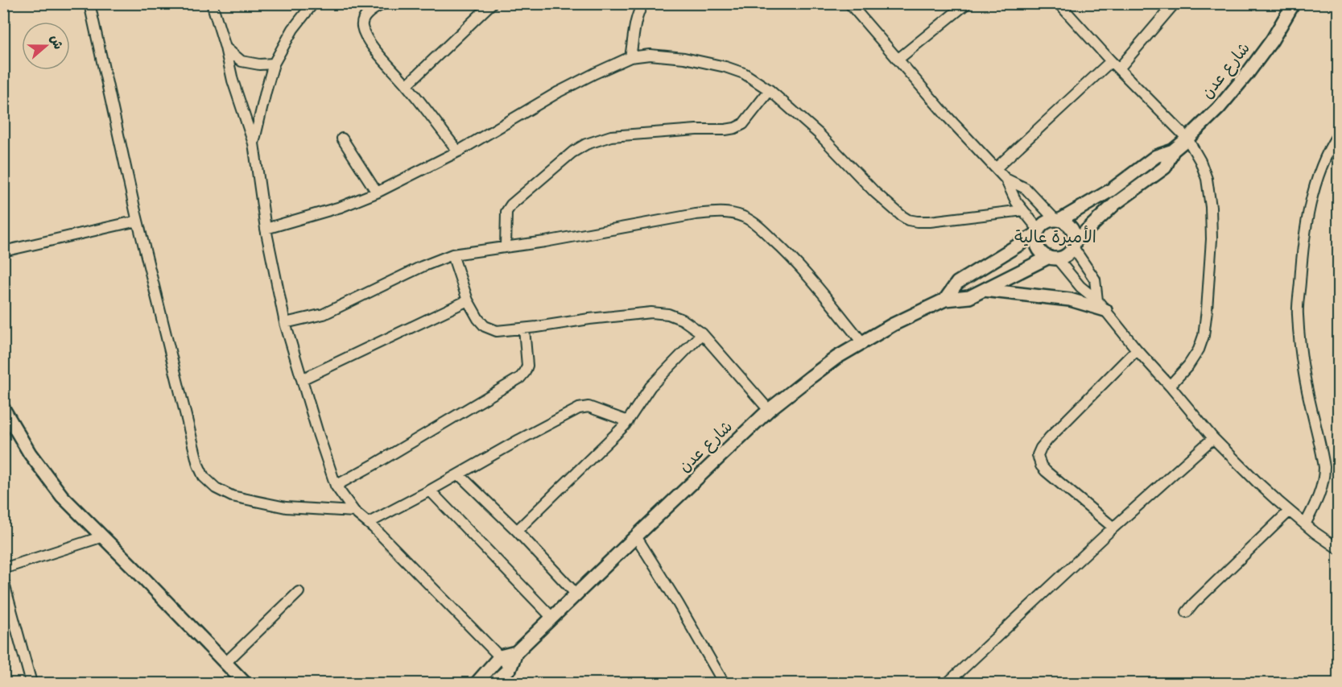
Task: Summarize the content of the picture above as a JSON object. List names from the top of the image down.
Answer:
{
  "streets": {
    "street": ["شارع عدن"]
  },
  "districts": ["الأميرة عالية"],
  "north": "right"
}
